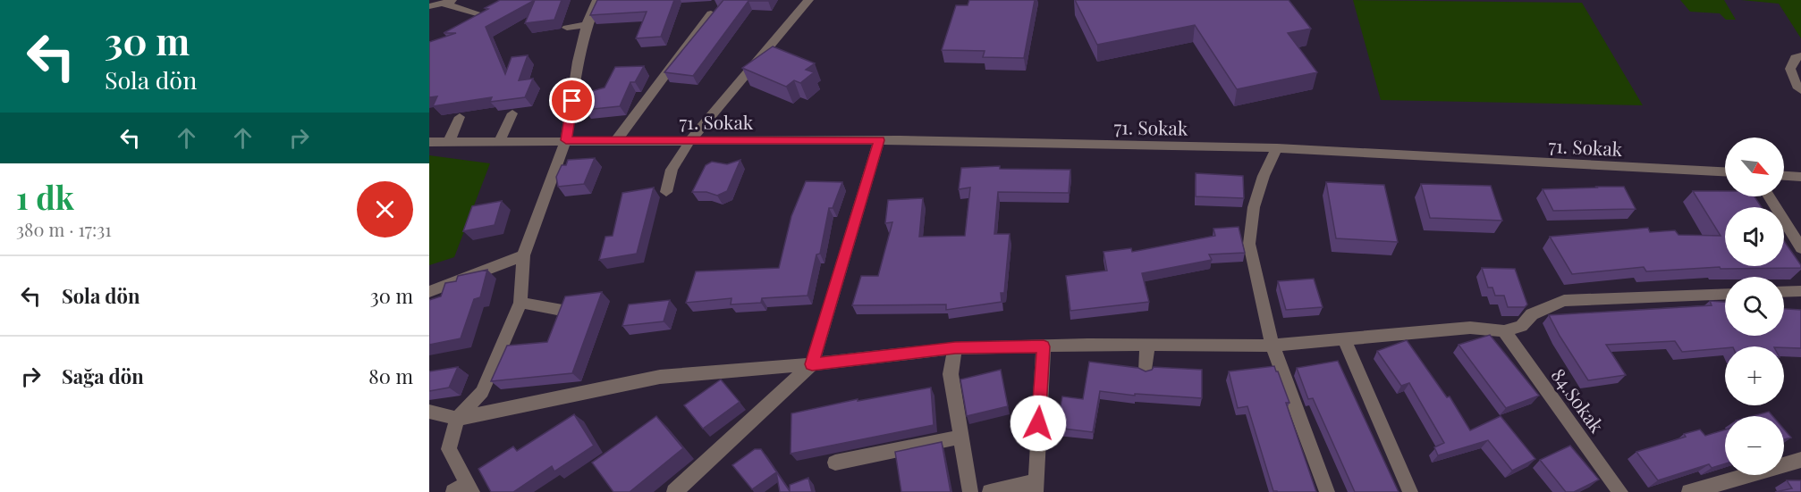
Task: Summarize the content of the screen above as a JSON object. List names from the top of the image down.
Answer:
{
  "streets": {
    "street": ["71. Sokak", "84.Sokak"]
  },
  "north": "bottom right",
  "page": {
    "turn": ["30 m", "Sola dön"],
    "map_buttons": ["+", "−"],
    "heading": ["1 dk", "380 m · 17:31"],
    "list": [
      {
        "name": "Sola dön",
        "value": "30 m"
      },
      {
        "name": "Sağa dön",
        "value": "80 m"
      }
    ]
  }
}
